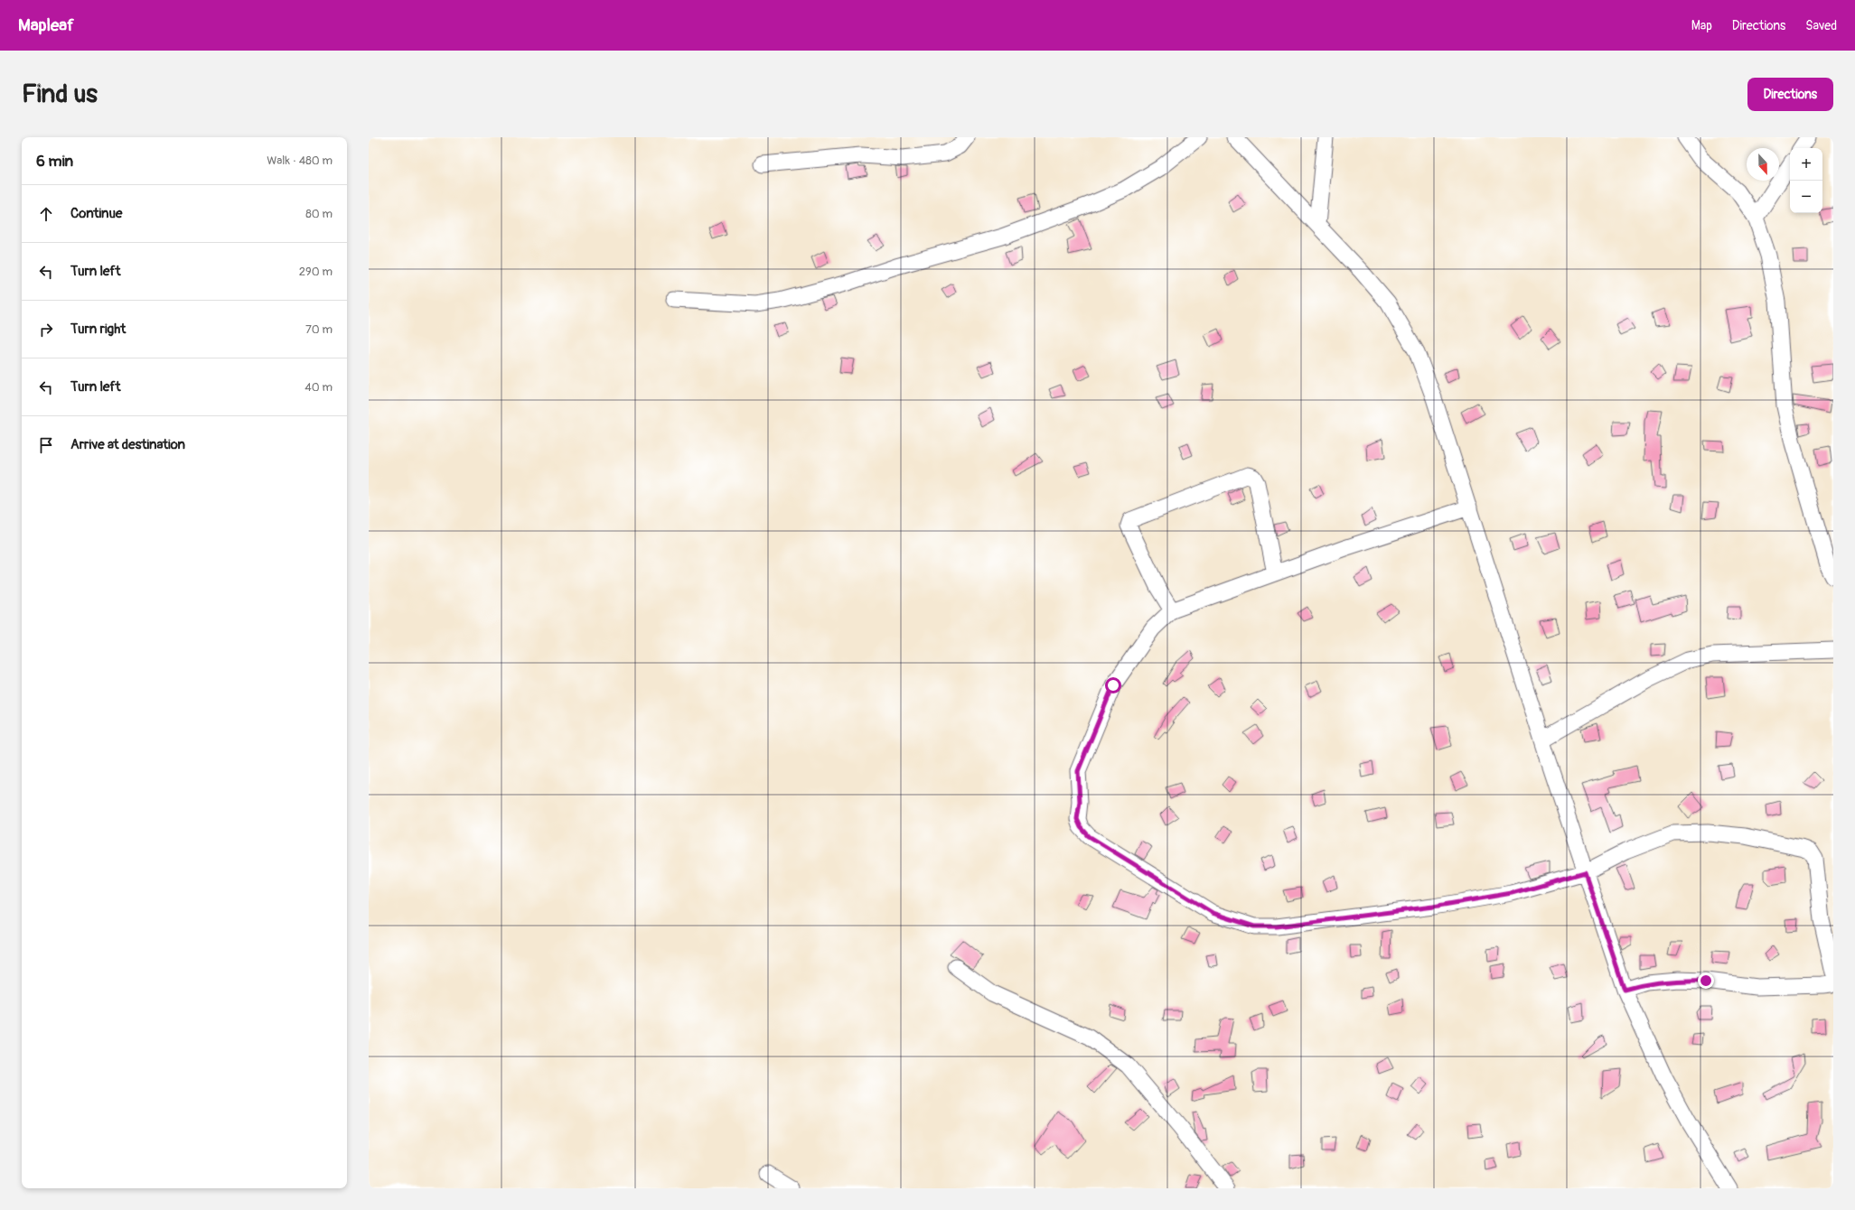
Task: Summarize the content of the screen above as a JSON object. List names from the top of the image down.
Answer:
{
  "north": "bottom",
  "page": {
    "header": "Mapleaf",
    "nav": ["Map", "Directions", "Saved"],
    "buttons": "Directions",
    "title": "Find us",
    "heading": ["6 min", "Walk · 480 m"],
    "map_buttons": ["+", "−"],
    "list": [
      ["Continue", "80 m"],
      ["Turn left", "290 m"],
      ["Turn right", "70 m"],
      ["Turn left", "40 m"],
      "Arrive at destination"
    ]
  }
}
